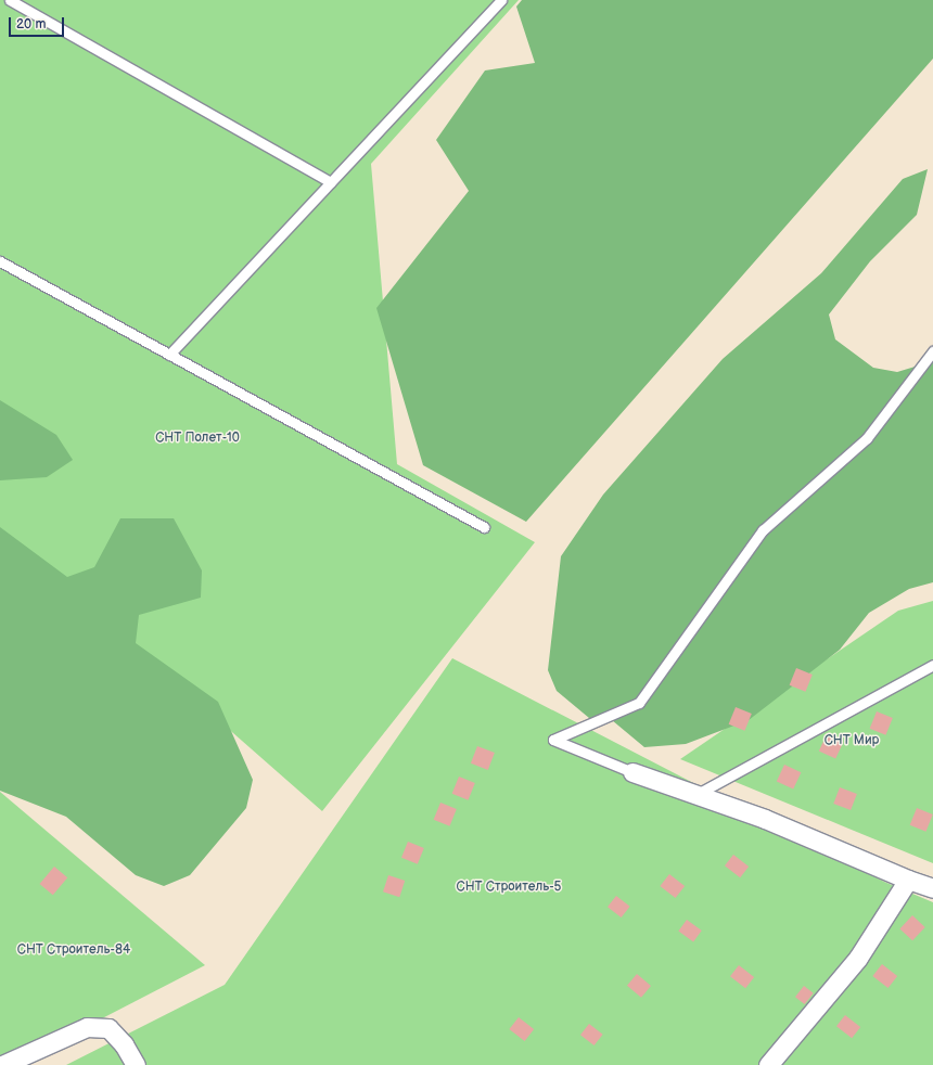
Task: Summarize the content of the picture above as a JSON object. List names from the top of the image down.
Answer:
{
  "parks": [
    "СНТ Полет-10",
    "СНТ Мир",
    "СНТ Строитель-5",
    "СНТ Строитель-84"
  ],
  "scale_bar": "20 m"
}
